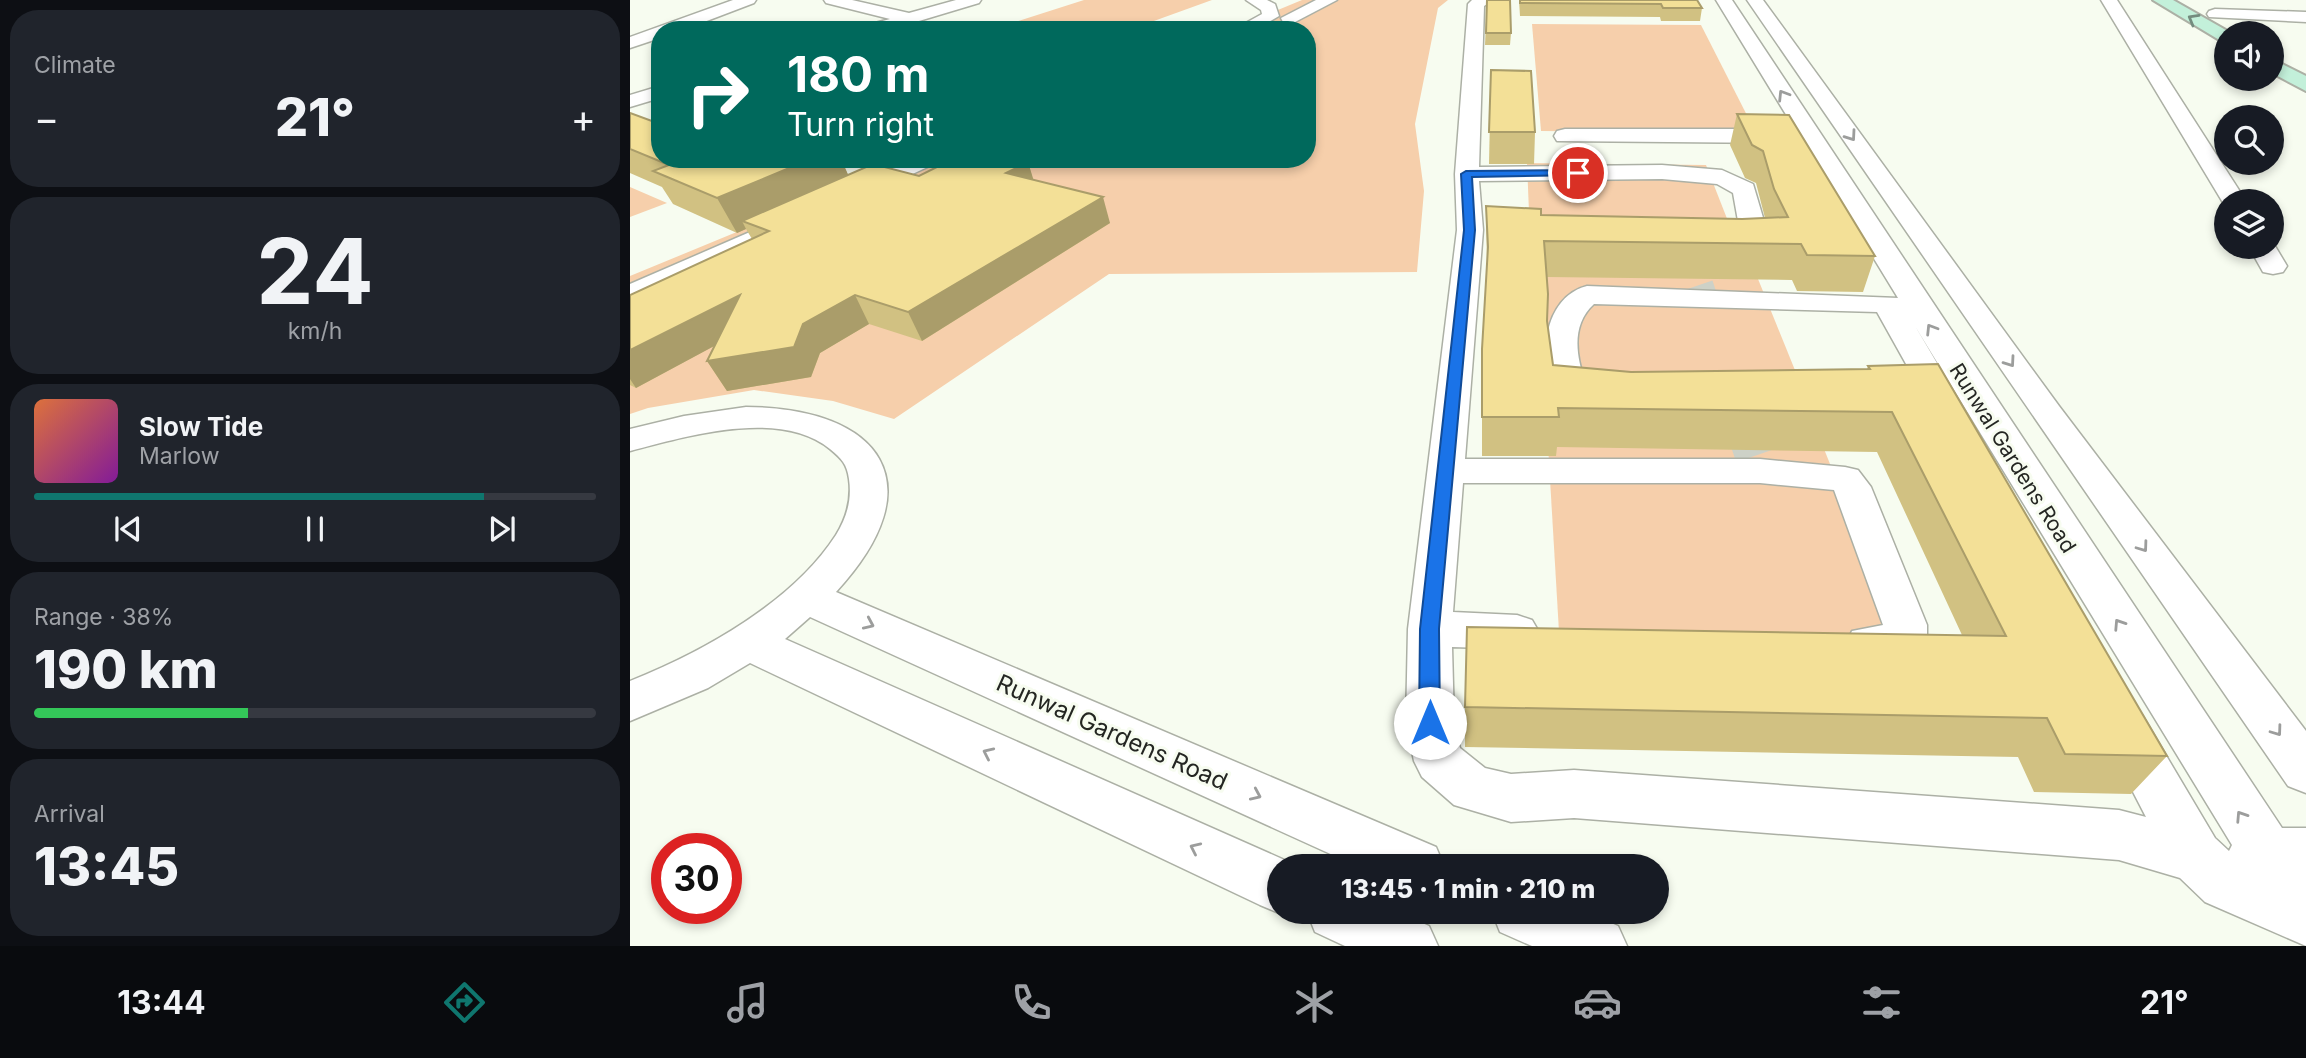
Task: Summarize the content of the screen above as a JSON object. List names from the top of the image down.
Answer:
{
  "streets": {
    "street": ["Runwal Gardens Road"]
  },
  "page": {
    "tile": [
      "Climate",
      ["24", "km/h"],
      ["Range · 38%", "190 km"],
      ["Arrival", "13:45"]
    ],
    "turn": ["180 m", "Turn right"],
    "heat": ["−", "21°", "+"],
    "song": ["Slow Tide", "Marlow"],
    "limit": "30",
    "trip": "13:45 · 1 min · 210 m",
    "tabs": ["13:44", "21°"]
  }
}
